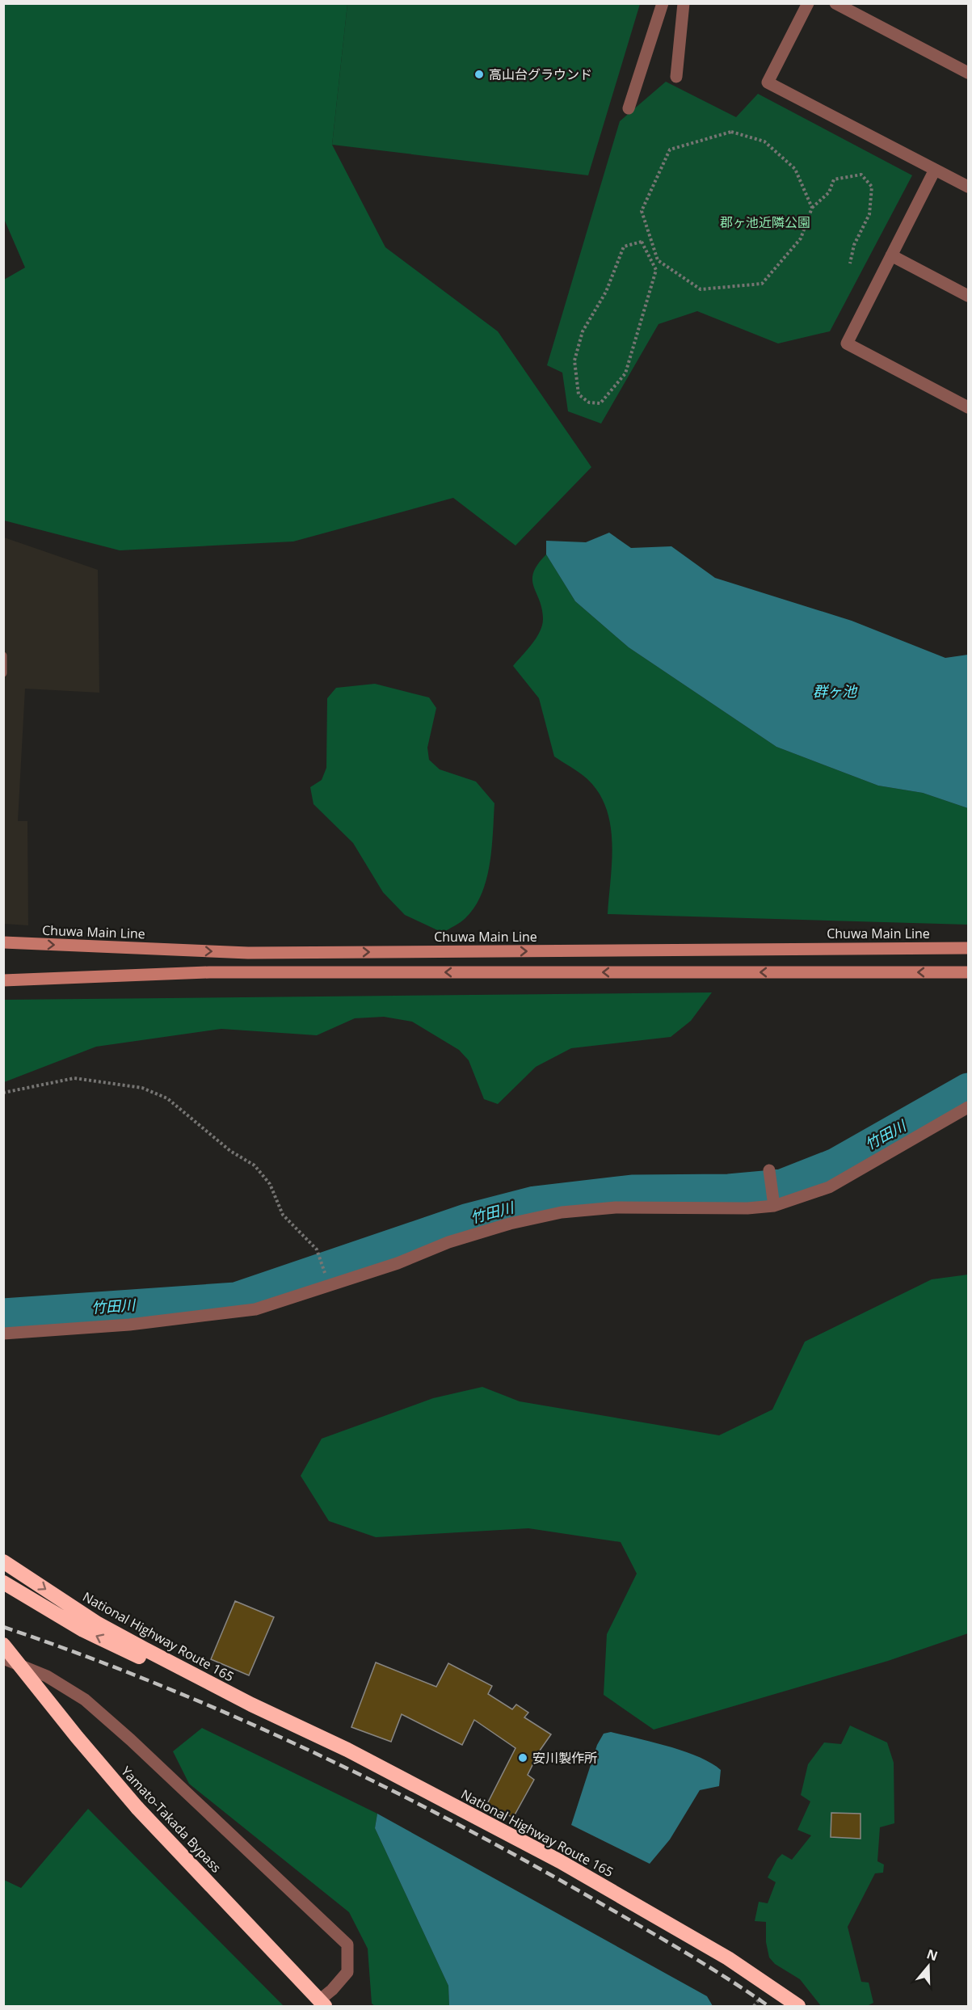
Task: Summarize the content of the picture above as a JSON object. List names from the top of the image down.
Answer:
{
  "streets": {
    "highway": ["National Highway Route 165", "Yamato-Takada Bypass"],
    "main road": ["Chuwa Main Line"]
  },
  "water": ["群ヶ池", "竹田川"],
  "parks": ["郡ヶ池近隣公園"],
  "places": ["高山台グラウンド", "安川製作所"],
  "north": "top"
}
